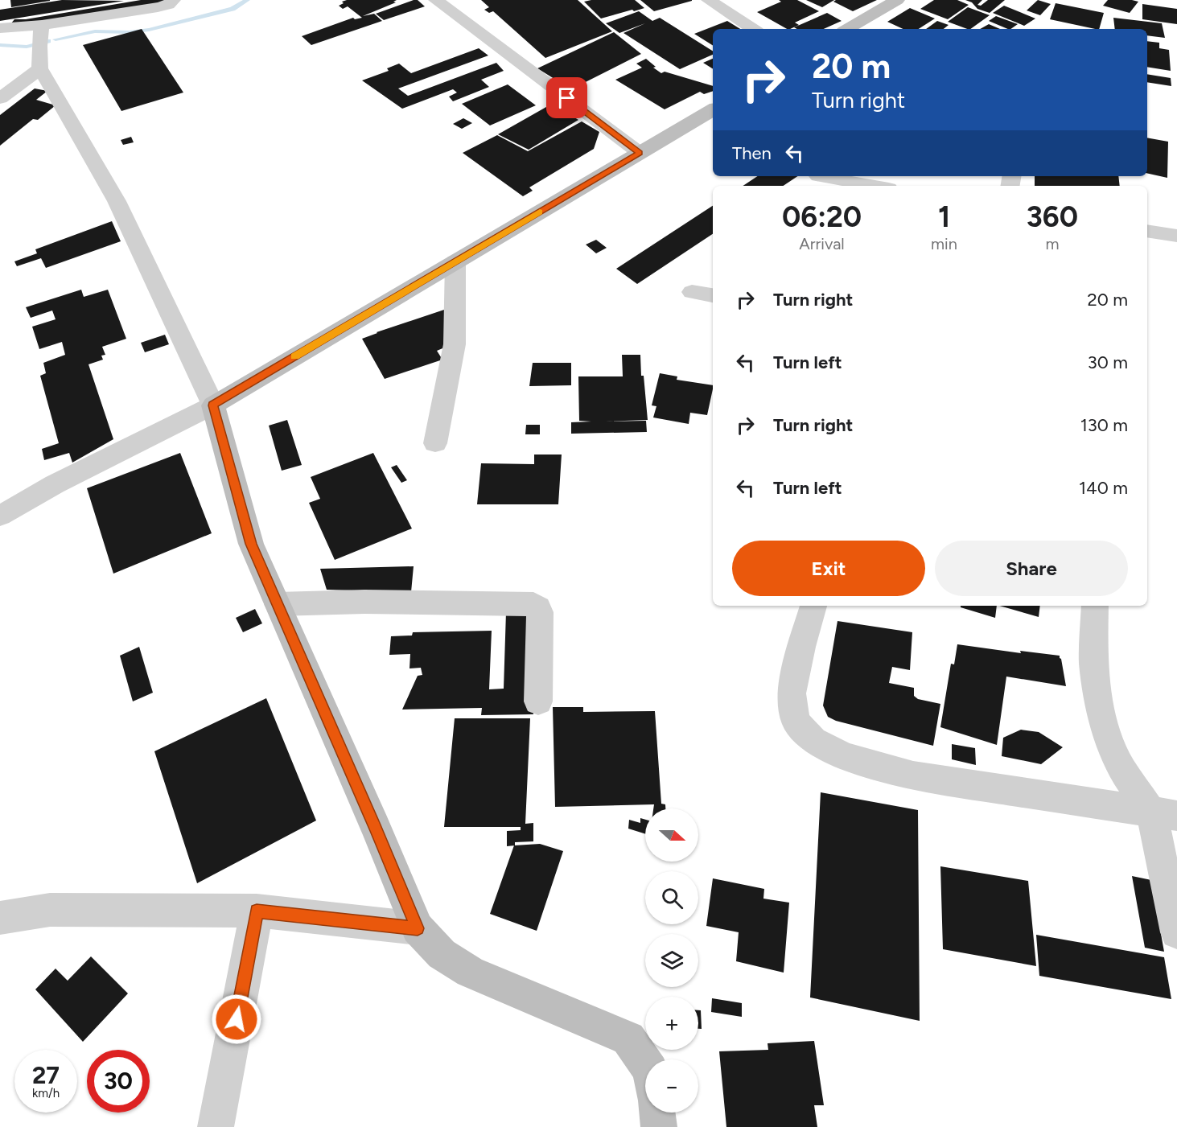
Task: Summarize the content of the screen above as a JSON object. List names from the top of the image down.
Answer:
{
  "north": "right",
  "page": {
    "turn": ["20 m", "Turn right"],
    "then": "Then",
    "eta": [
      "06:20",
      "Arrival",
      "1",
      "min",
      "360",
      "m"
    ],
    "list": [
      {
        "name": "Turn right",
        "value": "20 m"
      },
      {
        "name": "Turn left",
        "value": "30 m"
      },
      {
        "name": "Turn right",
        "value": "130 m"
      },
      {
        "name": "Turn left",
        "value": "140 m"
      }
    ],
    "buttons": ["Exit", "Share"],
    "map_buttons": ["+", "−"],
    "speed": "27 km/h",
    "limit": "30"
  }
}
